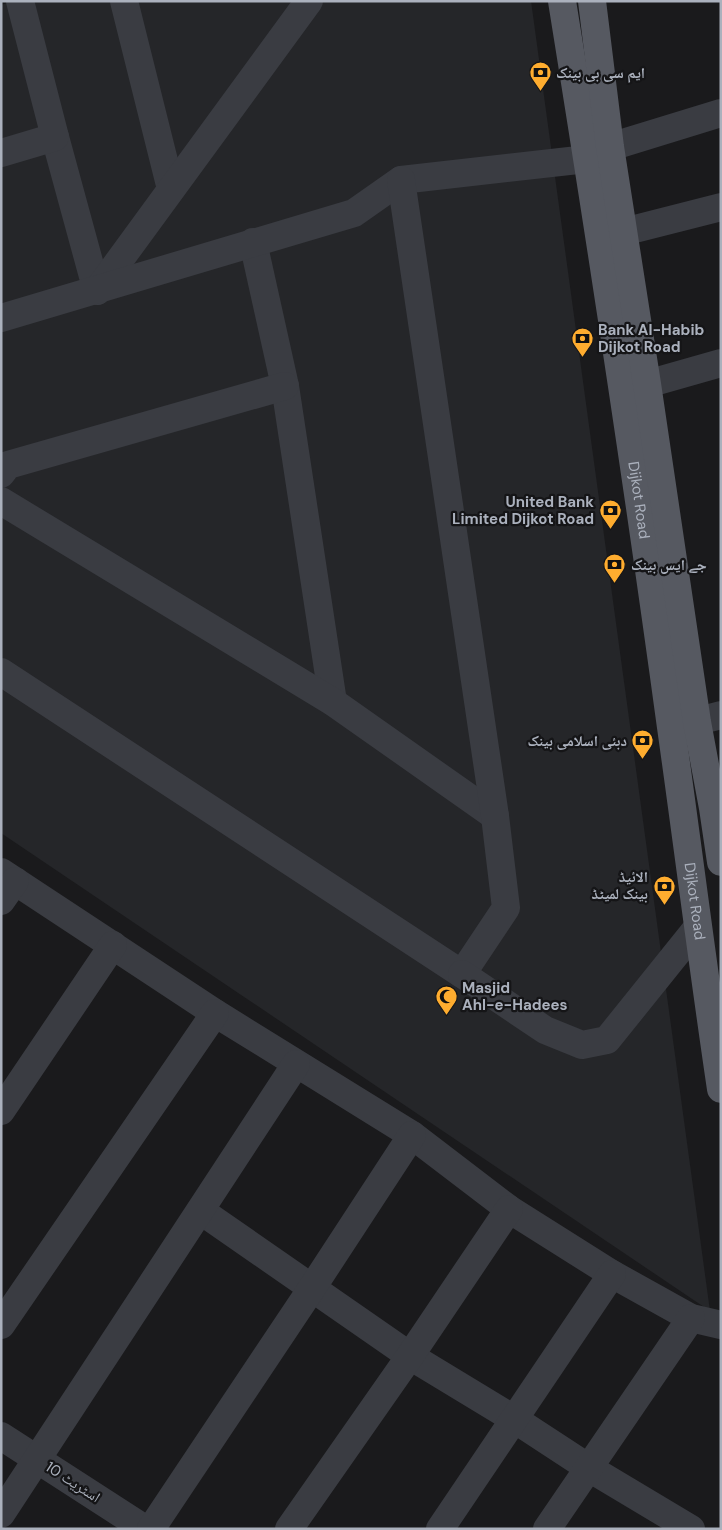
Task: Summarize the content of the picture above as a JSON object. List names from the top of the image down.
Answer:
{
  "streets": {
    "main road": ["Dijkot Road"],
    "street": ["اسٹریٹ 10"]
  },
  "places": {
    "bank": [
      "ایم سی بی بینک",
      "Bank Al-Habib Dijkot Road",
      "United Bank Limited Dijkot Road",
      "جے ایس بینک",
      "دبئی اسلامی بینک",
      "الائیڈ بینک لمیٹڈ"
    ],
    "mosque": ["Masjid Ahl-e-Hadees"]
  }
}
